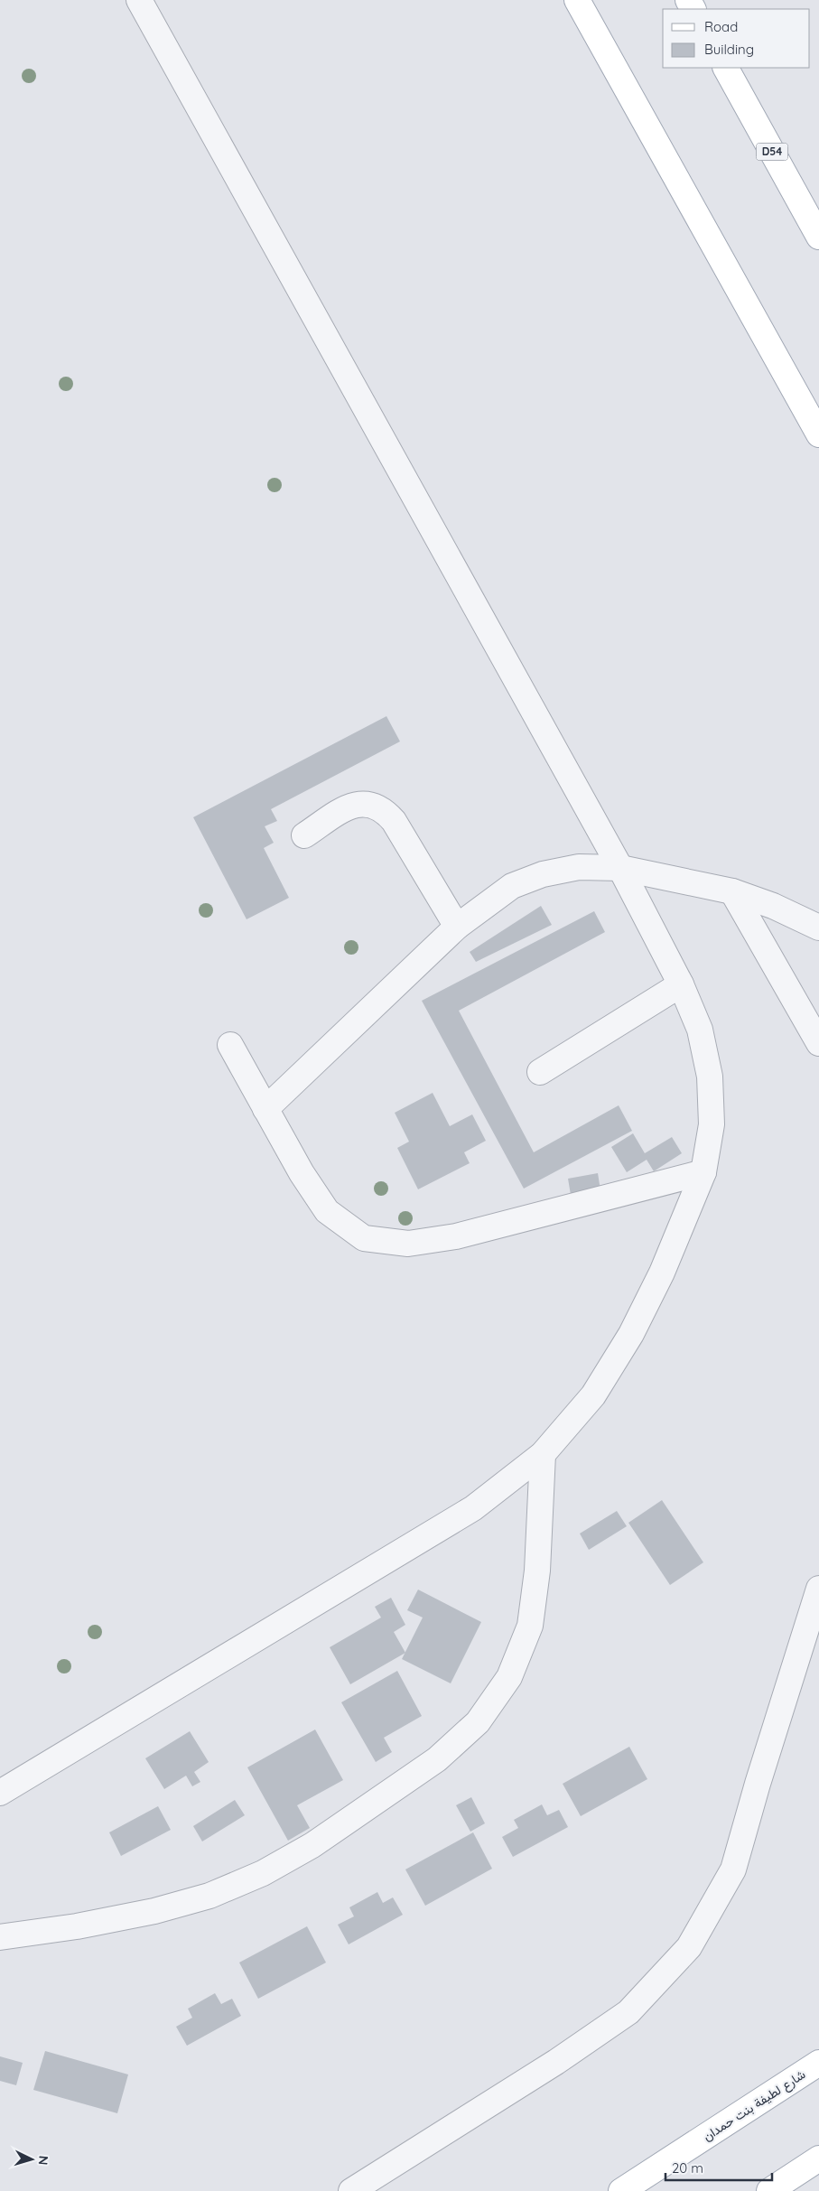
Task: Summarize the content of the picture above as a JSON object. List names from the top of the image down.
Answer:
{
  "streets": {
    "main road": ["D54", "شارع لطيفة بنت حمدان"]
  },
  "legend": ["Road", "Building"],
  "scale_bar": "20 m",
  "north": "right"
}
